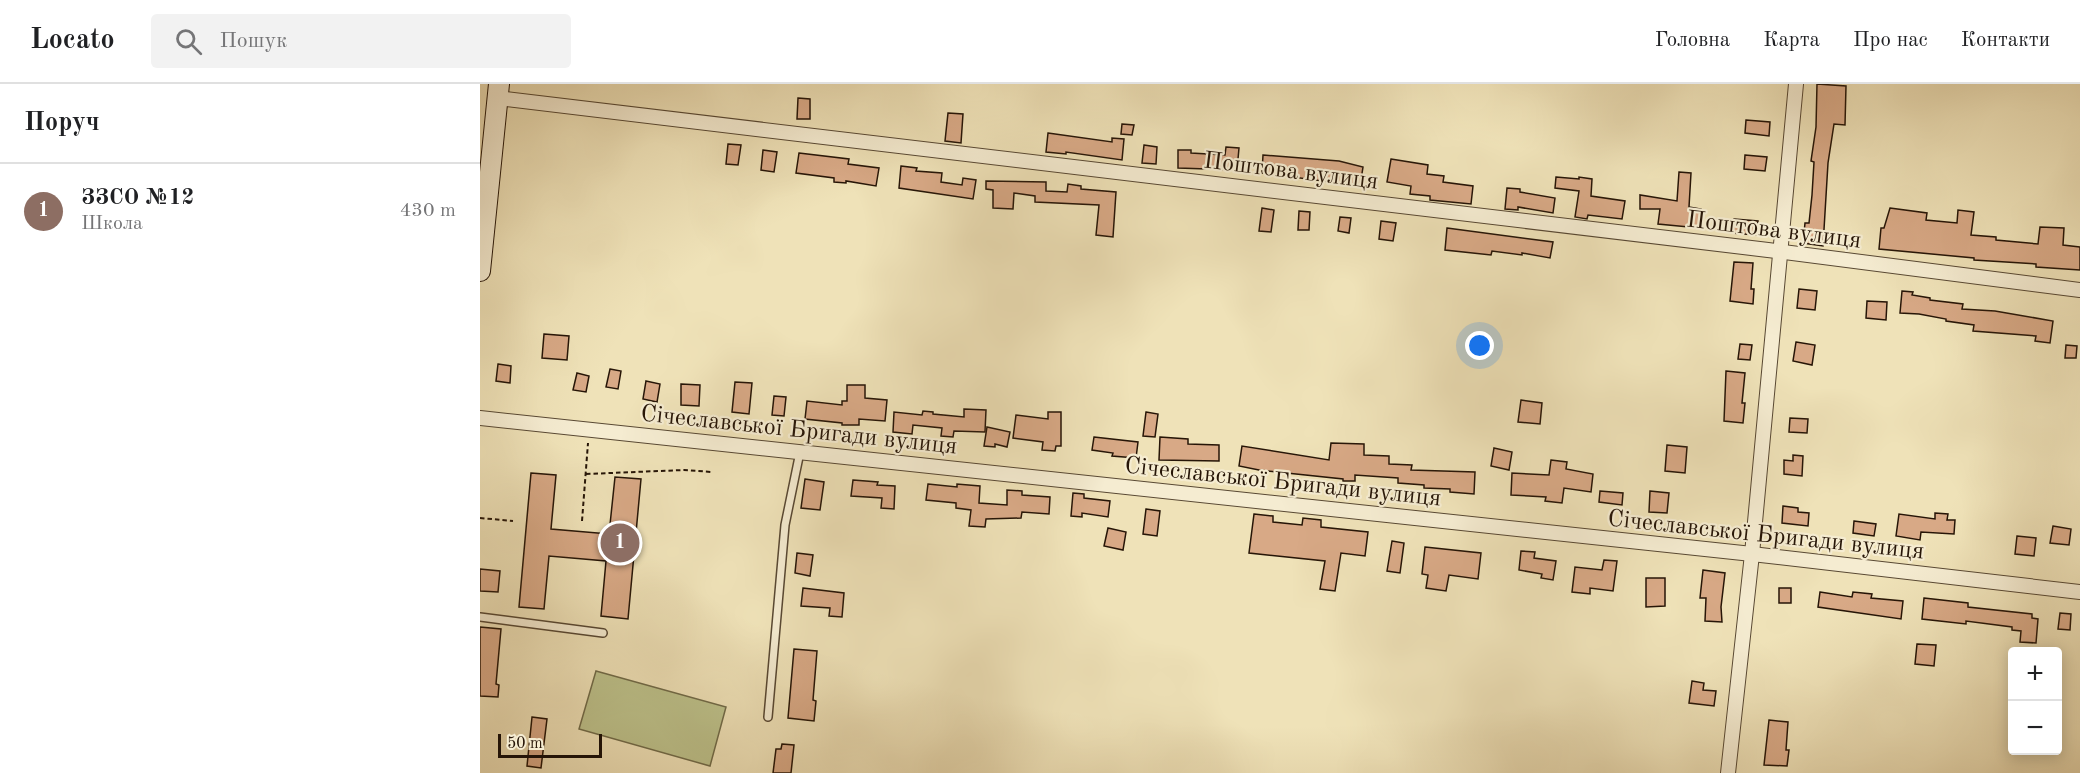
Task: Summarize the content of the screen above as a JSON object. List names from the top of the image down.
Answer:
{
  "streets": {
    "street": ["Поштова вулиця", "Січеславської Бригади вулиця"]
  },
  "scale_bar": "50 m",
  "page": {
    "header": "Locato",
    "search": "Пошук",
    "nav": [
      "Головна",
      "Карта",
      "Про нас",
      "Контакти"
    ],
    "heading": "Поруч",
    "list": [
      {
        "mark": "1",
        "name": "ЗЗСО №12",
        "note": "Школа",
        "value": "430 m"
      }
    ],
    "pins": "1",
    "map_buttons": ["+", "−"],
    "scale": "50 m"
  }
}
